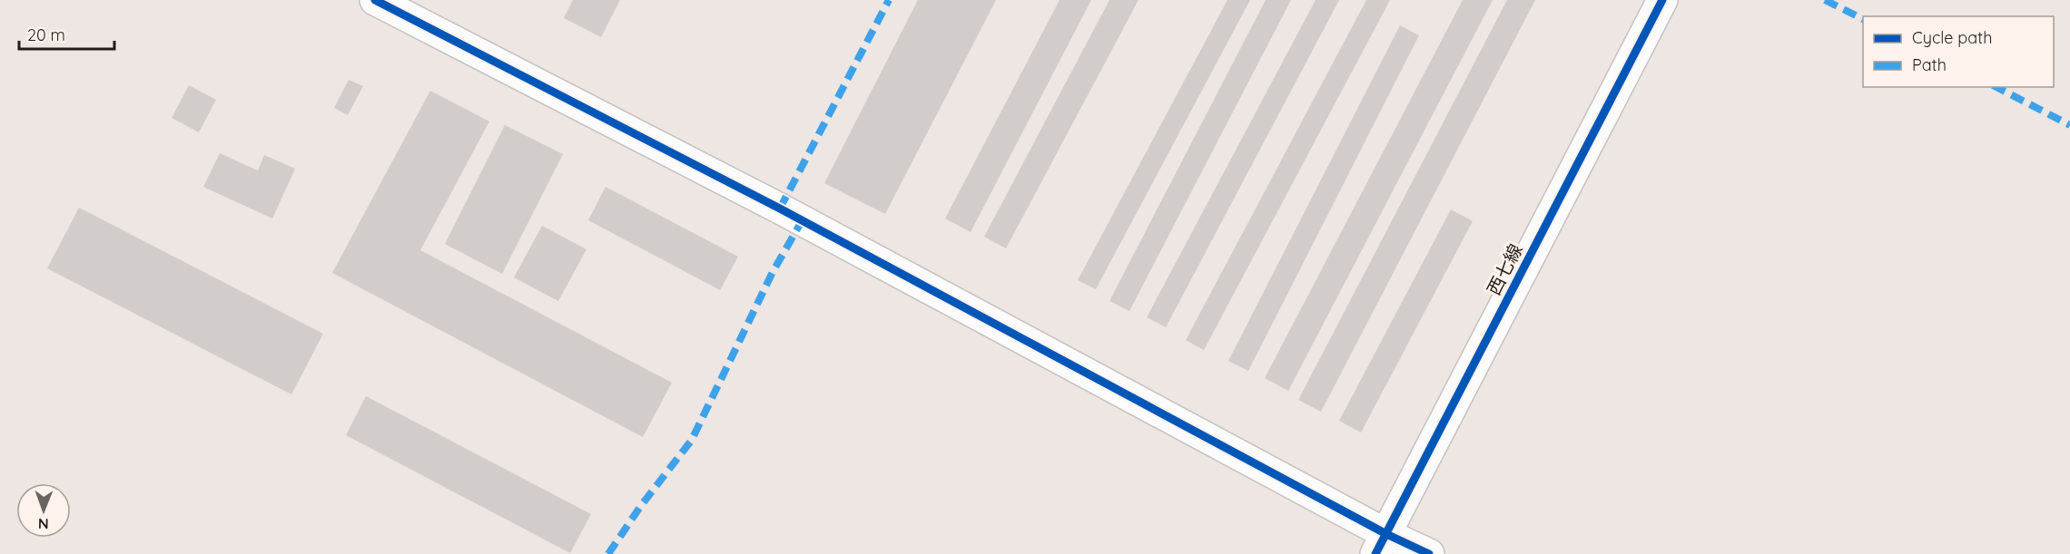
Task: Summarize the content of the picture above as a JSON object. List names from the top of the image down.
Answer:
{
  "streets": {
    "street": ["西七線"]
  },
  "legend": ["Cycle path", "Path"],
  "scale_bar": "20 m",
  "north": "bottom"
}
